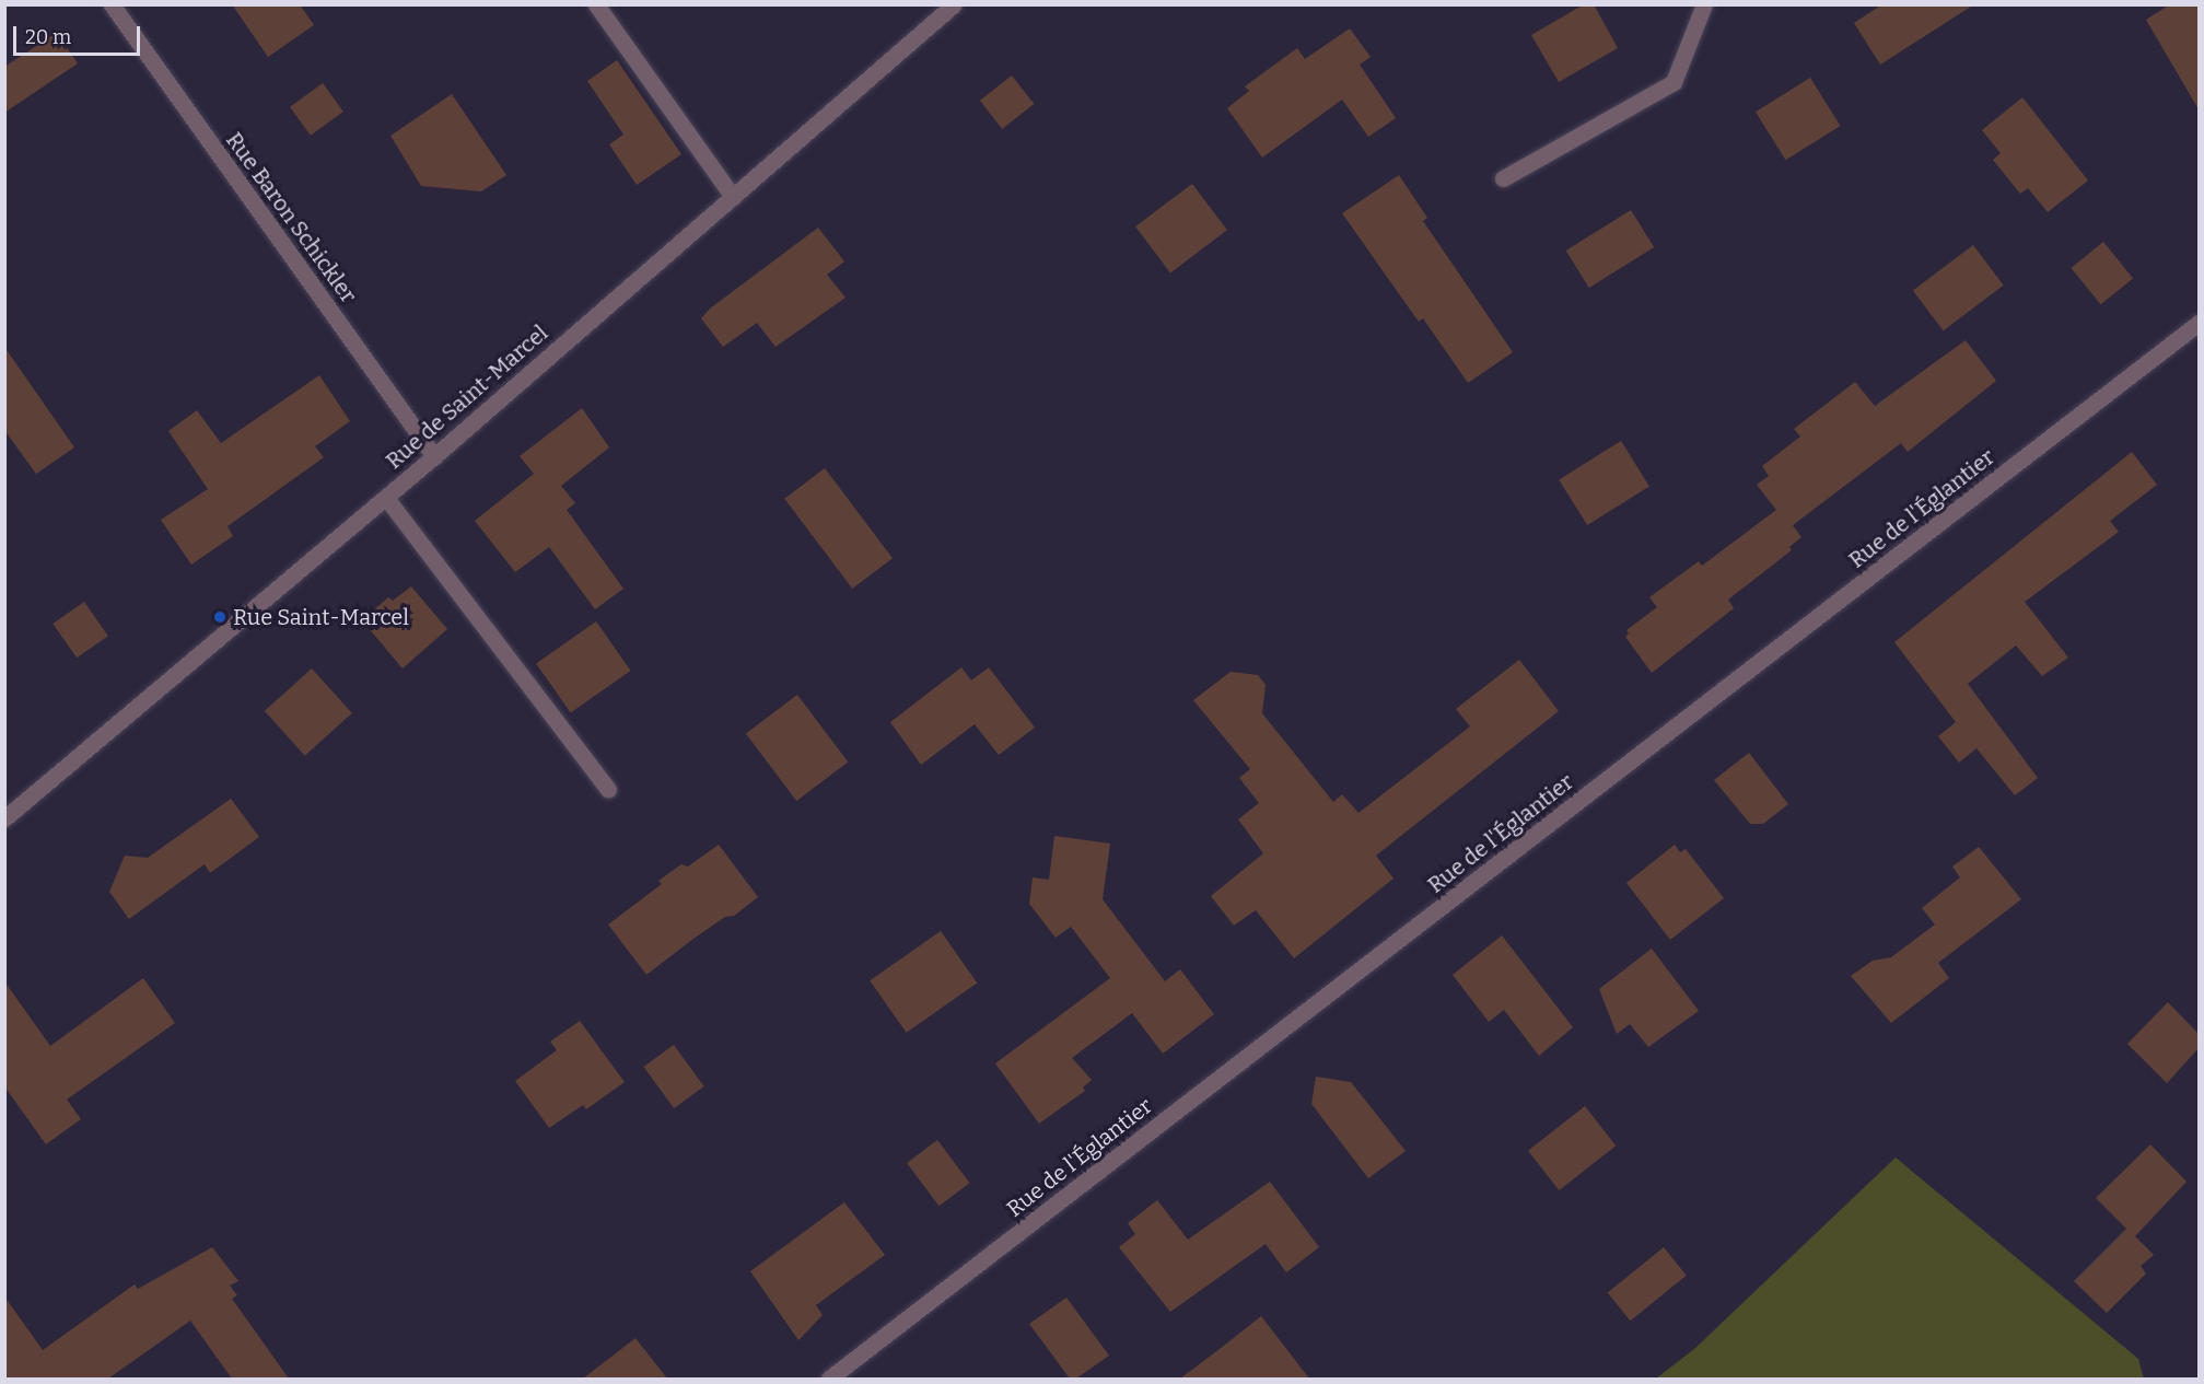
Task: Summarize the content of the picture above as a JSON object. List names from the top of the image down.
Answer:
{
  "streets": {
    "street": ["Rue Baron Schickler", "Rue de Saint-Marcel", "Rue de l'Églantier"]
  },
  "crossings": [
    ["Rue Baron Schickler", "Rue de Saint-Marcel"]
  ],
  "places": ["Rue Saint-Marcel"],
  "scale_bar": "20 m"
}
